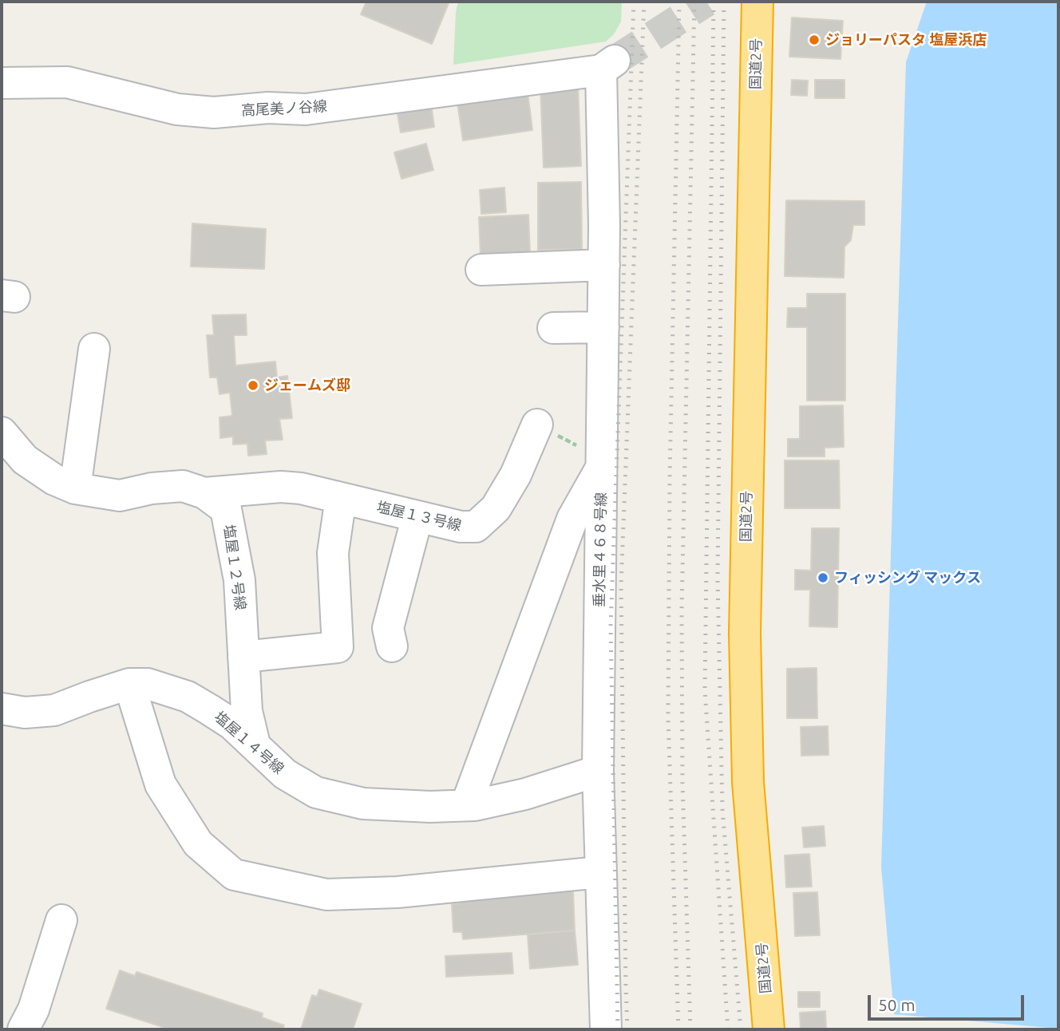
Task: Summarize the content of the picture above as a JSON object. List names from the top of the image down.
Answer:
{
  "streets": {
    "highway": ["国道2号"],
    "street": [
      "高尾美ノ谷線",
      "塩屋１３号線",
      "垂水里４６８号線",
      "塩屋１２号線",
      "塩屋１４号線"
    ]
  },
  "crossings": [
    ["高尾美ノ谷線", "垂水里４６８号線"],
    ["塩屋１３号線", "塩屋１２号線"],
    ["垂水里４６８号線", "塩屋１４号線"],
    ["塩屋１２号線", "塩屋１４号線"]
  ],
  "places": ["ジョリーパスタ 塩屋浜店", "ジェームズ邸", "フィッシング マックス"],
  "scale_bar": "50 m"
}
